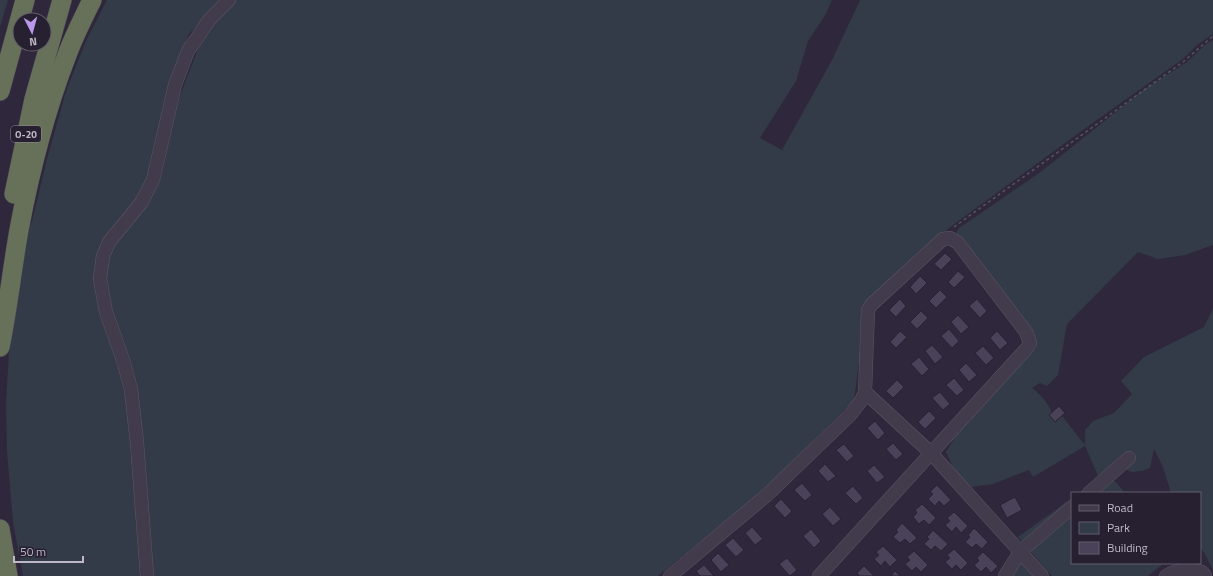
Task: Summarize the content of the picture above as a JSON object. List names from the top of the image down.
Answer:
{
  "streets": {
    "highway": ["O-20"]
  },
  "legend": ["Road", "Park", "Building"],
  "scale_bar": "50 m",
  "north": "bottom"
}
